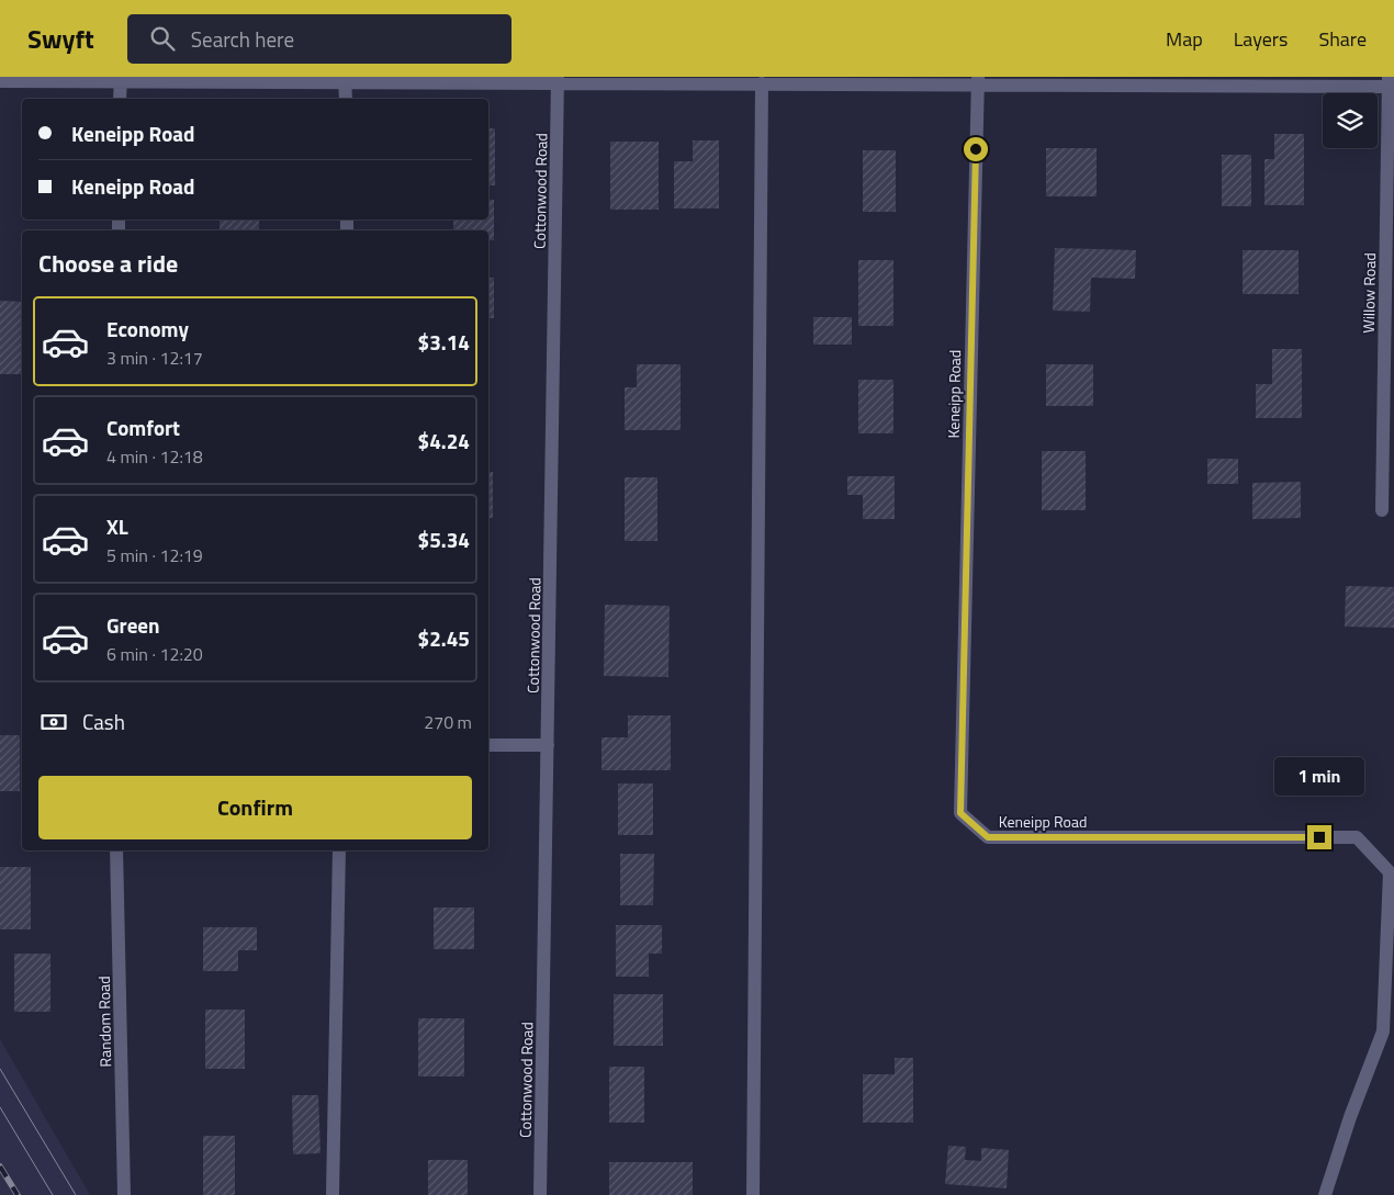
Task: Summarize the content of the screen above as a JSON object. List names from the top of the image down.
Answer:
{
  "streets": {
    "street": [
      "Cottonwood Road",
      "Willow Road",
      "Keneipp Road",
      "Random Road"
    ]
  },
  "page": {
    "header": "Swyft",
    "search": "Search here",
    "nav": ["Map", "Layers", "Share"],
    "banner": ["Keneipp Road", "Keneipp Road"],
    "heading": "Choose a ride",
    "list": [
      {
        "name": "Economy",
        "note": "3 min · 12:17",
        "value": "$3.14"
      },
      {
        "name": "Comfort",
        "note": "4 min · 12:18",
        "value": "$4.24"
      },
      {
        "name": "XL",
        "note": "5 min · 12:19",
        "value": "$5.34"
      },
      {
        "name": "Green",
        "note": "6 min · 12:20",
        "value": "$2.45"
      }
    ],
    "pay": ["Cash", "270 m"],
    "bubble": "1 min",
    "buttons": "Confirm"
  }
}
